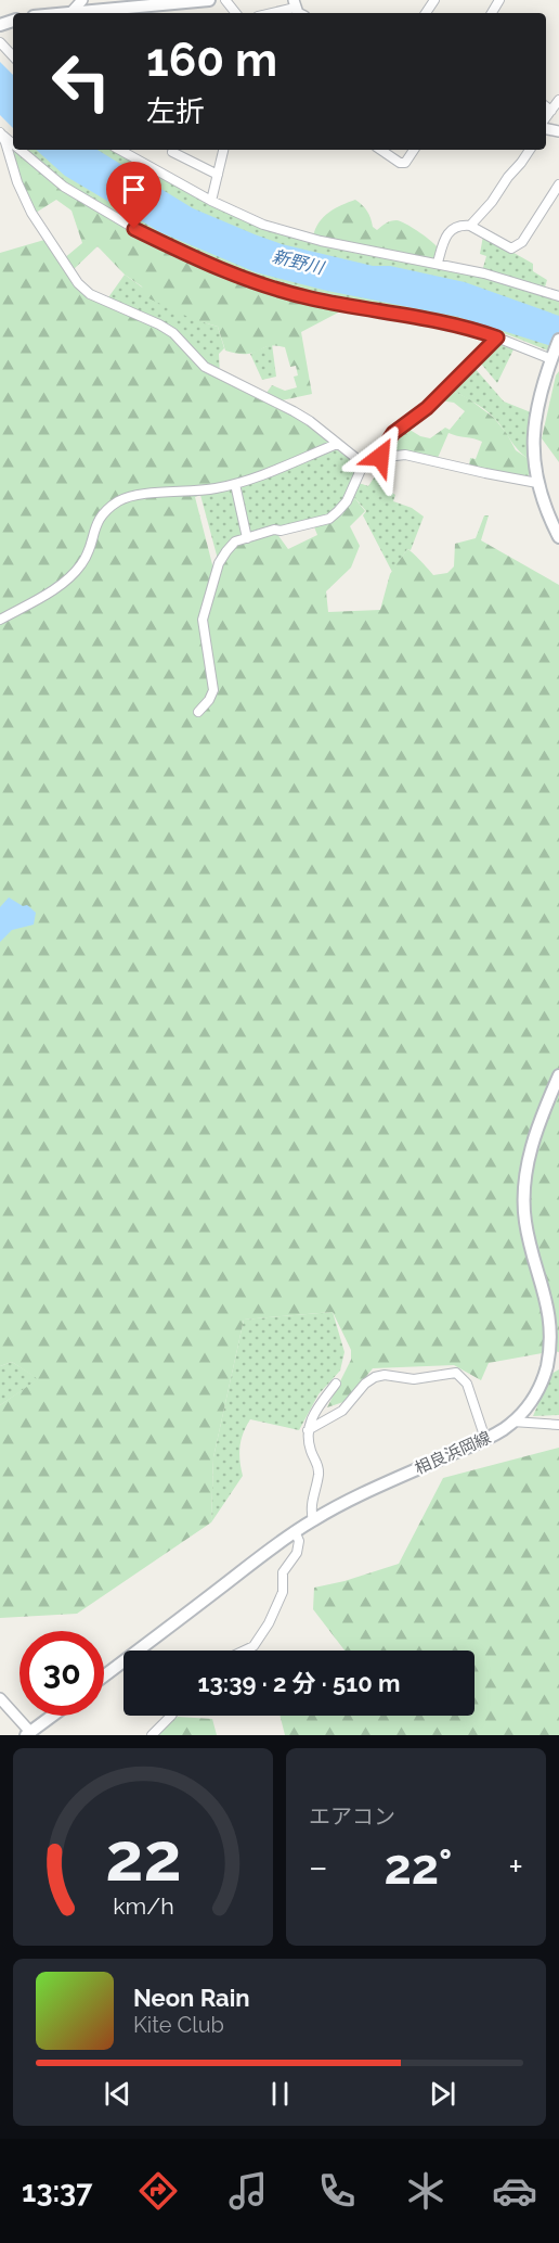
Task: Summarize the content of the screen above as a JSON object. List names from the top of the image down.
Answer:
{
  "streets": {
    "main road": ["相良浜岡線"]
  },
  "water": ["新野川"],
  "page": {
    "turn": ["160 m", "左折"],
    "limit": "30",
    "trip": "13:39 · 2 分 · 510 m",
    "tile": "エアコン",
    "heat": ["−", "22°", "+"],
    "song": ["Neon Rain", "Kite Club"],
    "tabs": "13:37",
    "gauge": ["22", "km/h"]
  }
}
